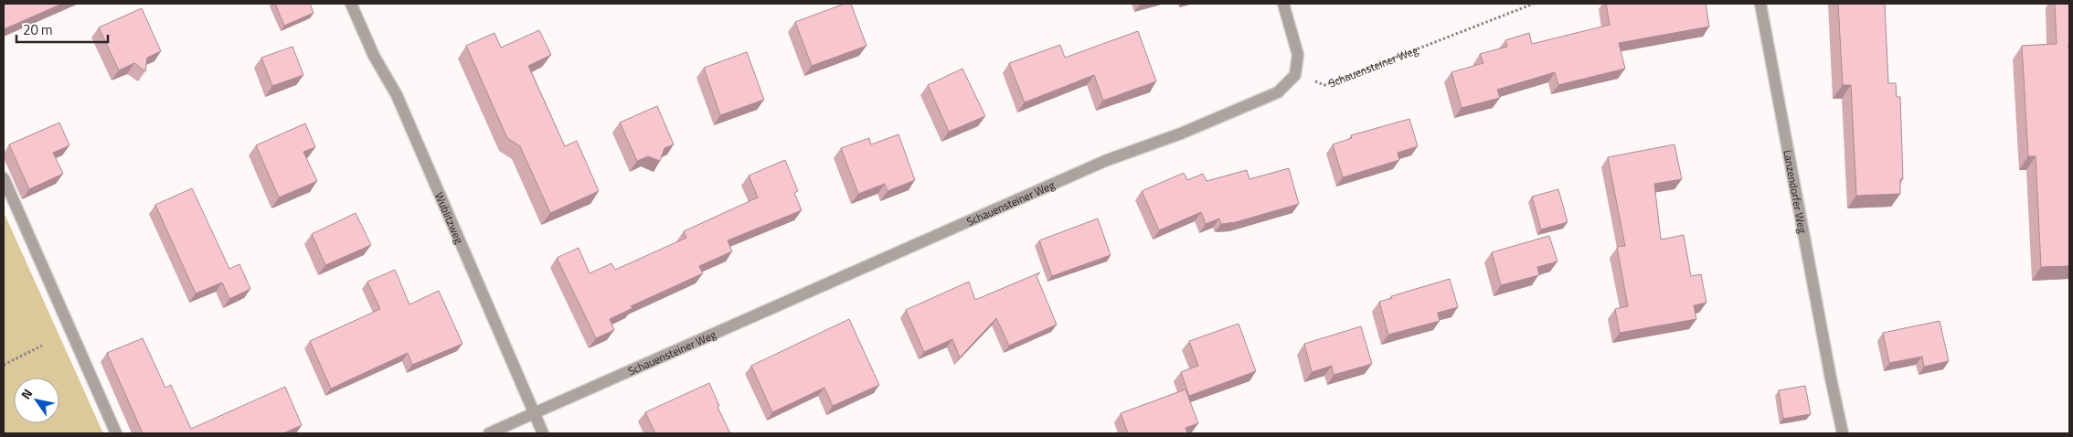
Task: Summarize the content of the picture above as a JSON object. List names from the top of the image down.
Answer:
{
  "streets": {
    "street": ["Schauensteiner Weg", "Lanzendorfer Weg", "Wublitzweg"]
  },
  "crossings": [
    ["Schauensteiner Weg", "Wublitzweg"]
  ],
  "scale_bar": "20 m",
  "north": "top left"
}
